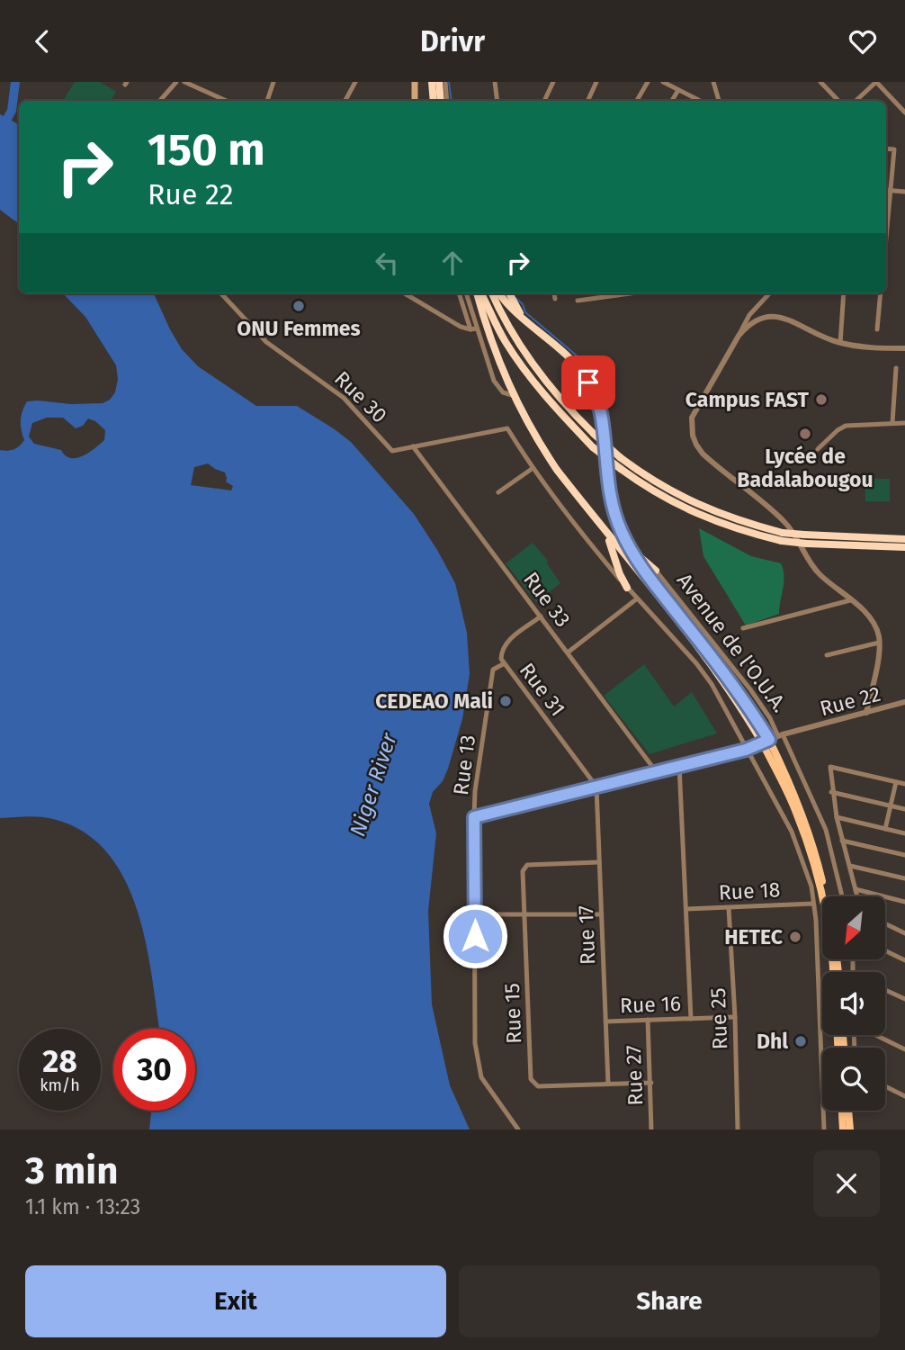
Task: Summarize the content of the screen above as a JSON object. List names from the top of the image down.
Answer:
{
  "streets": {
    "main road": ["Avenue de l'O.U.A."],
    "street": [
      "Rue 30",
      "Rue 33",
      "Rue 31",
      "Rue 22",
      "Rue 13",
      "Rue 18",
      "Rue 17",
      "Rue 16",
      "Rue 15",
      "Rue 25",
      "Rue 27"
    ]
  },
  "crossings": [
    ["Rue 30", "Rue 33"],
    ["Rue 30", "Avenue de l'O.U.A."],
    ["Rue 33", "Rue 31"],
    ["Rue 33", "Rue 22"],
    ["Avenue de l'O.U.A.", "Rue 22"],
    ["Avenue de l'O.U.A.", "Rue 18"],
    ["Rue 31", "Rue 22"],
    ["Rue 31", "Rue 13"],
    ["Rue 31", "Rue 17"],
    ["Rue 22", "Rue 13"],
    ["Rue 22", "Rue 17"],
    ["Rue 18", "Rue 25"],
    ["Rue 17", "Rue 16"],
    ["Rue 17", "Rue 15"],
    ["Rue 16", "Rue 25"],
    ["Rue 16", "Rue 27"]
  ],
  "water": ["Niger River"],
  "places": [
    "ONU Femmes",
    "Campus FAST",
    "Lycée de Badalabougou",
    "CEDEAO Mali",
    "HETEC",
    "Dhl"
  ],
  "north": "bottom left",
  "page": {
    "header": "Drivr",
    "turn": ["150 m", "Rue 22"],
    "speed": "28 km/h",
    "limit": "30",
    "heading": ["3 min", "1.1 km · 13:23"],
    "buttons": ["Exit", "Share"]
  }
}
